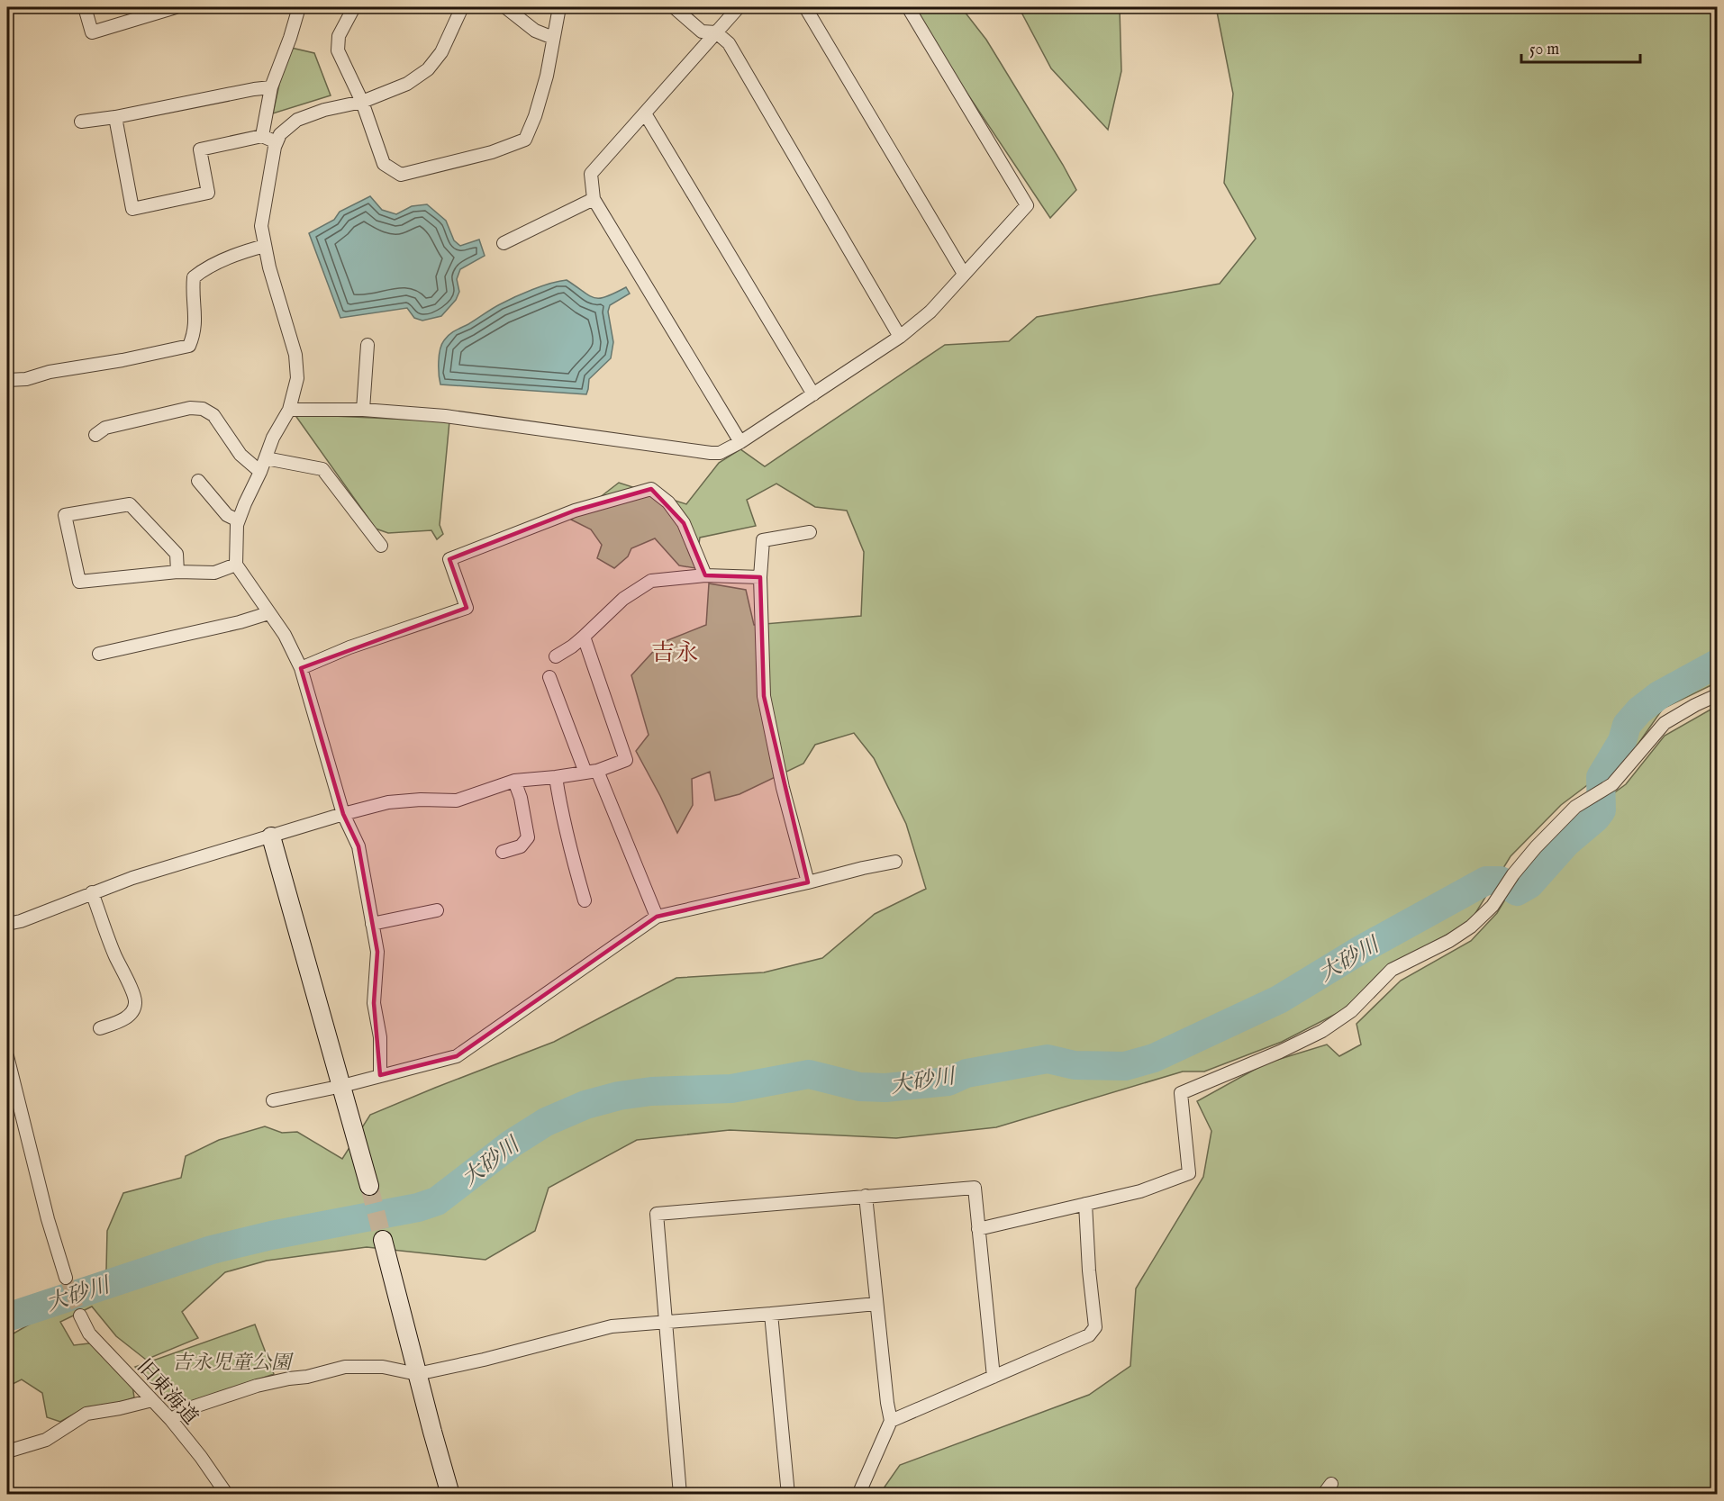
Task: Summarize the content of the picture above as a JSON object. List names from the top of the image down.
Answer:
{
  "streets": {
    "street": ["旧東海道"]
  },
  "districts": ["吉永"],
  "water": ["大砂川"],
  "parks": ["吉永児童公園"],
  "scale_bar": "50 m"
}
